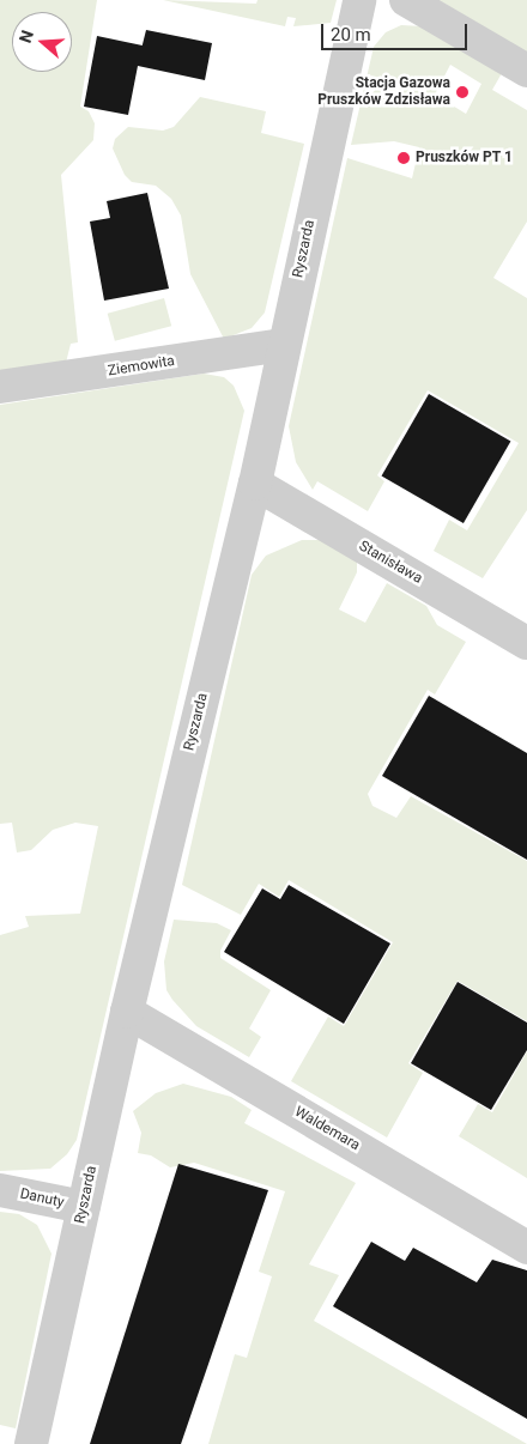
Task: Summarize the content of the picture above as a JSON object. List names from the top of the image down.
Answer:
{
  "streets": {
    "street": [
      "Ryszarda",
      "Ziemowita",
      "Stanisława",
      "Waldemara",
      "Danuty"
    ]
  },
  "crossings": [
    ["Ryszarda", "Ziemowita"],
    ["Ryszarda", "Stanisława"],
    ["Ryszarda", "Waldemara"],
    ["Ryszarda", "Danuty"]
  ],
  "places": ["Stacja Gazowa Pruszków Zdzisława", "Pruszków PT 1"],
  "scale_bar": "20 m",
  "north": "left"
}
